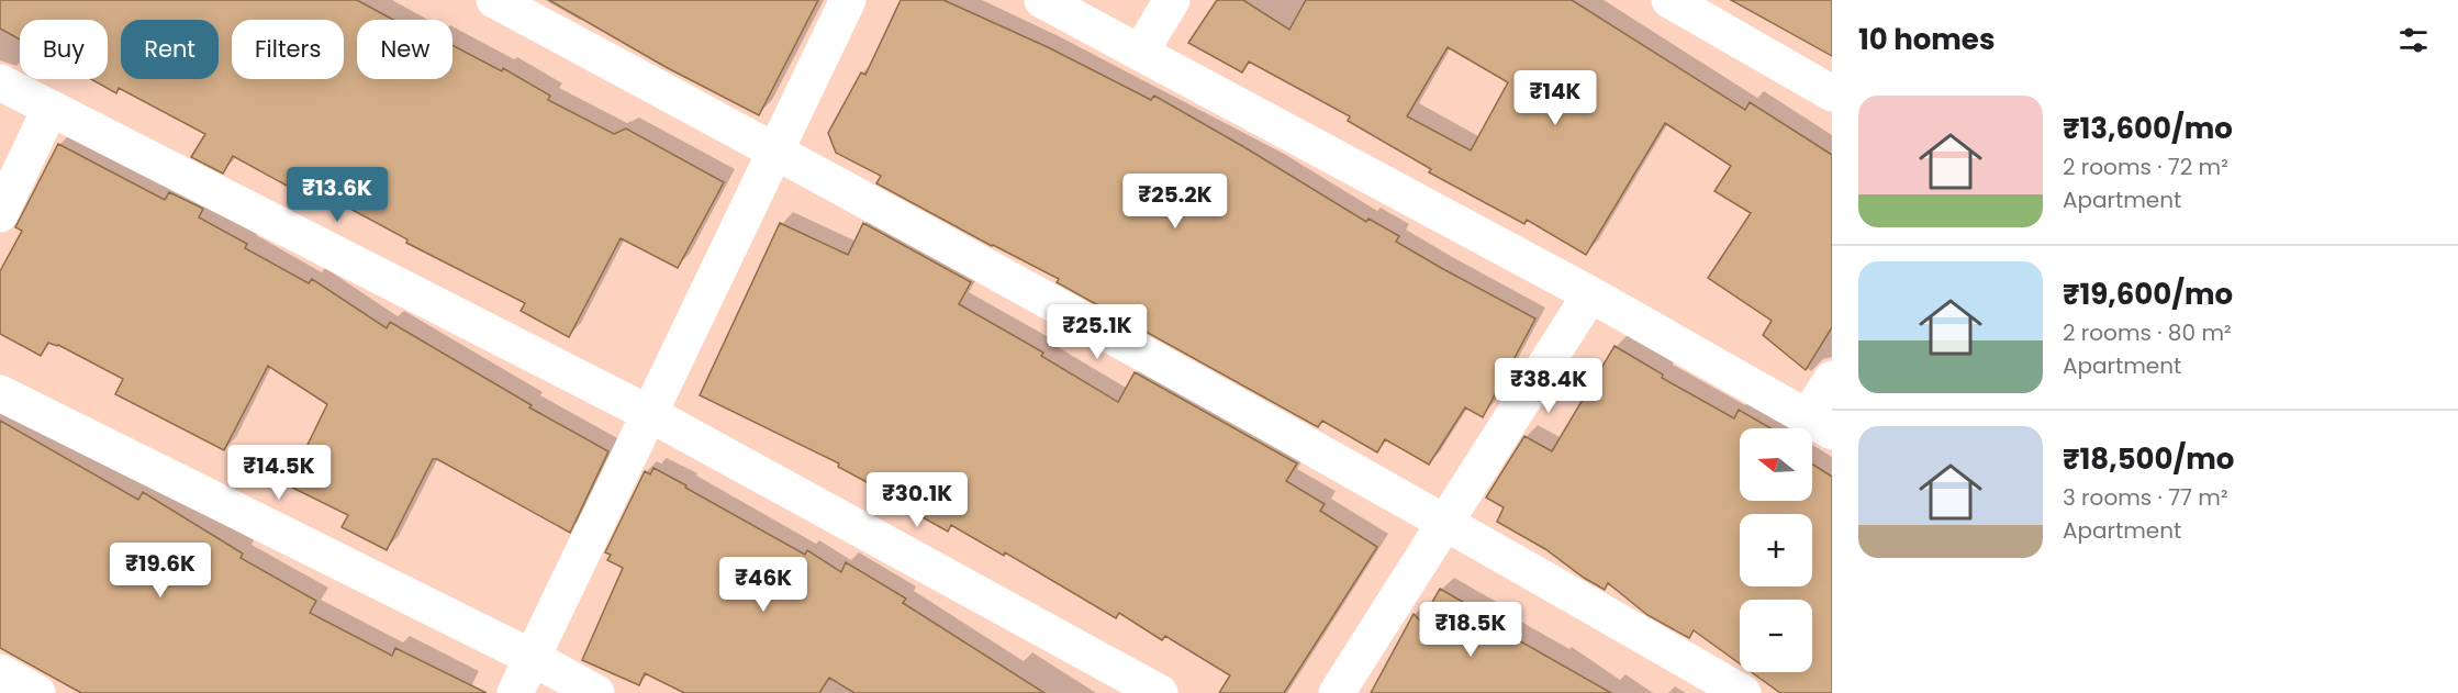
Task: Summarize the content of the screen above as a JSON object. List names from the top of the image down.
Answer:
{
  "north": "left",
  "page": {
    "heading": "10 homes",
    "chip": [
      "Buy",
      "Rent",
      "Filters",
      "New"
    ],
    "price": [
      "₹14K",
      "₹13.6K",
      "₹25.2K",
      "₹25.1K",
      "₹38.4K",
      "₹14.5K",
      "₹30.1K",
      "₹19.6K",
      "₹46K",
      "₹18.5K"
    ],
    "list": [
      {
        "name": "₹13,600/mo",
        "note": "2 rooms · 72 m² · Apartment"
      },
      {
        "name": "₹19,600/mo",
        "note": "2 rooms · 80 m² · Apartment"
      },
      {
        "name": "₹18,500/mo",
        "note": "3 rooms · 77 m² · Apartment"
      }
    ],
    "map_buttons": ["+", "−"]
  }
}
